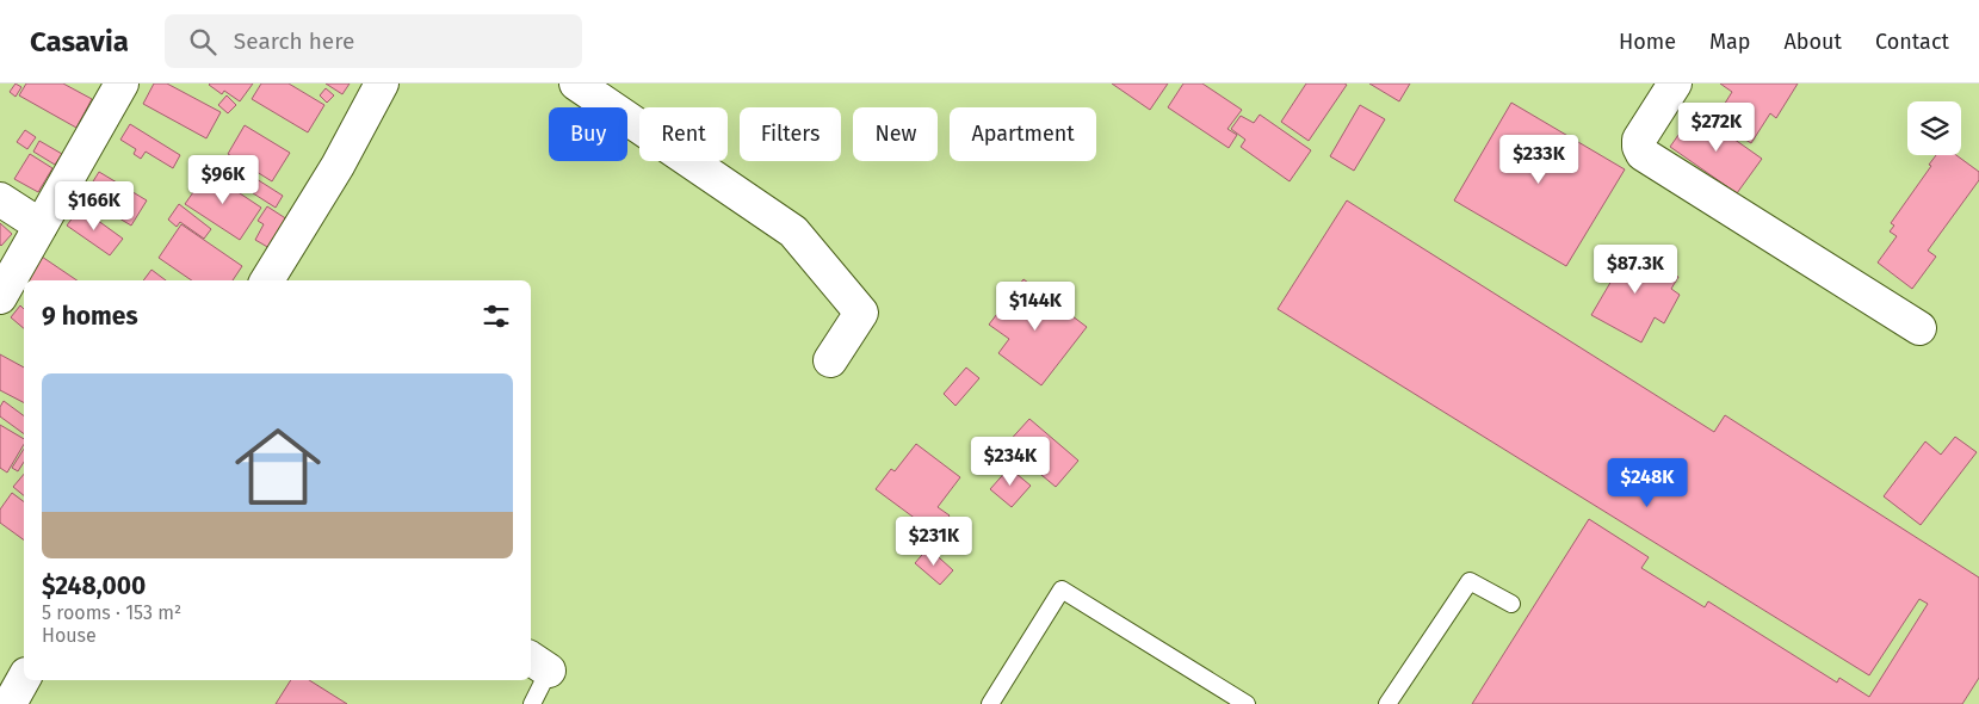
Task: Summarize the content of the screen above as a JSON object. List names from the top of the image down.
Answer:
{
  "page": {
    "header": "Casavia",
    "search": "Search here",
    "nav": [
      "Home",
      "Map",
      "About",
      "Contact"
    ],
    "price": [
      "$272K",
      "$233K",
      "$96K",
      "$166K",
      "$87.3K",
      "$144K",
      "$234K",
      "$248K",
      "$231K"
    ],
    "chip": [
      "Buy",
      "Rent",
      "Filters",
      "New",
      "Apartment"
    ],
    "heading": "9 homes",
    "list": [
      {
        "name": "$248,000",
        "note": "5 rooms · 153 m² · House"
      }
    ]
  }
}
